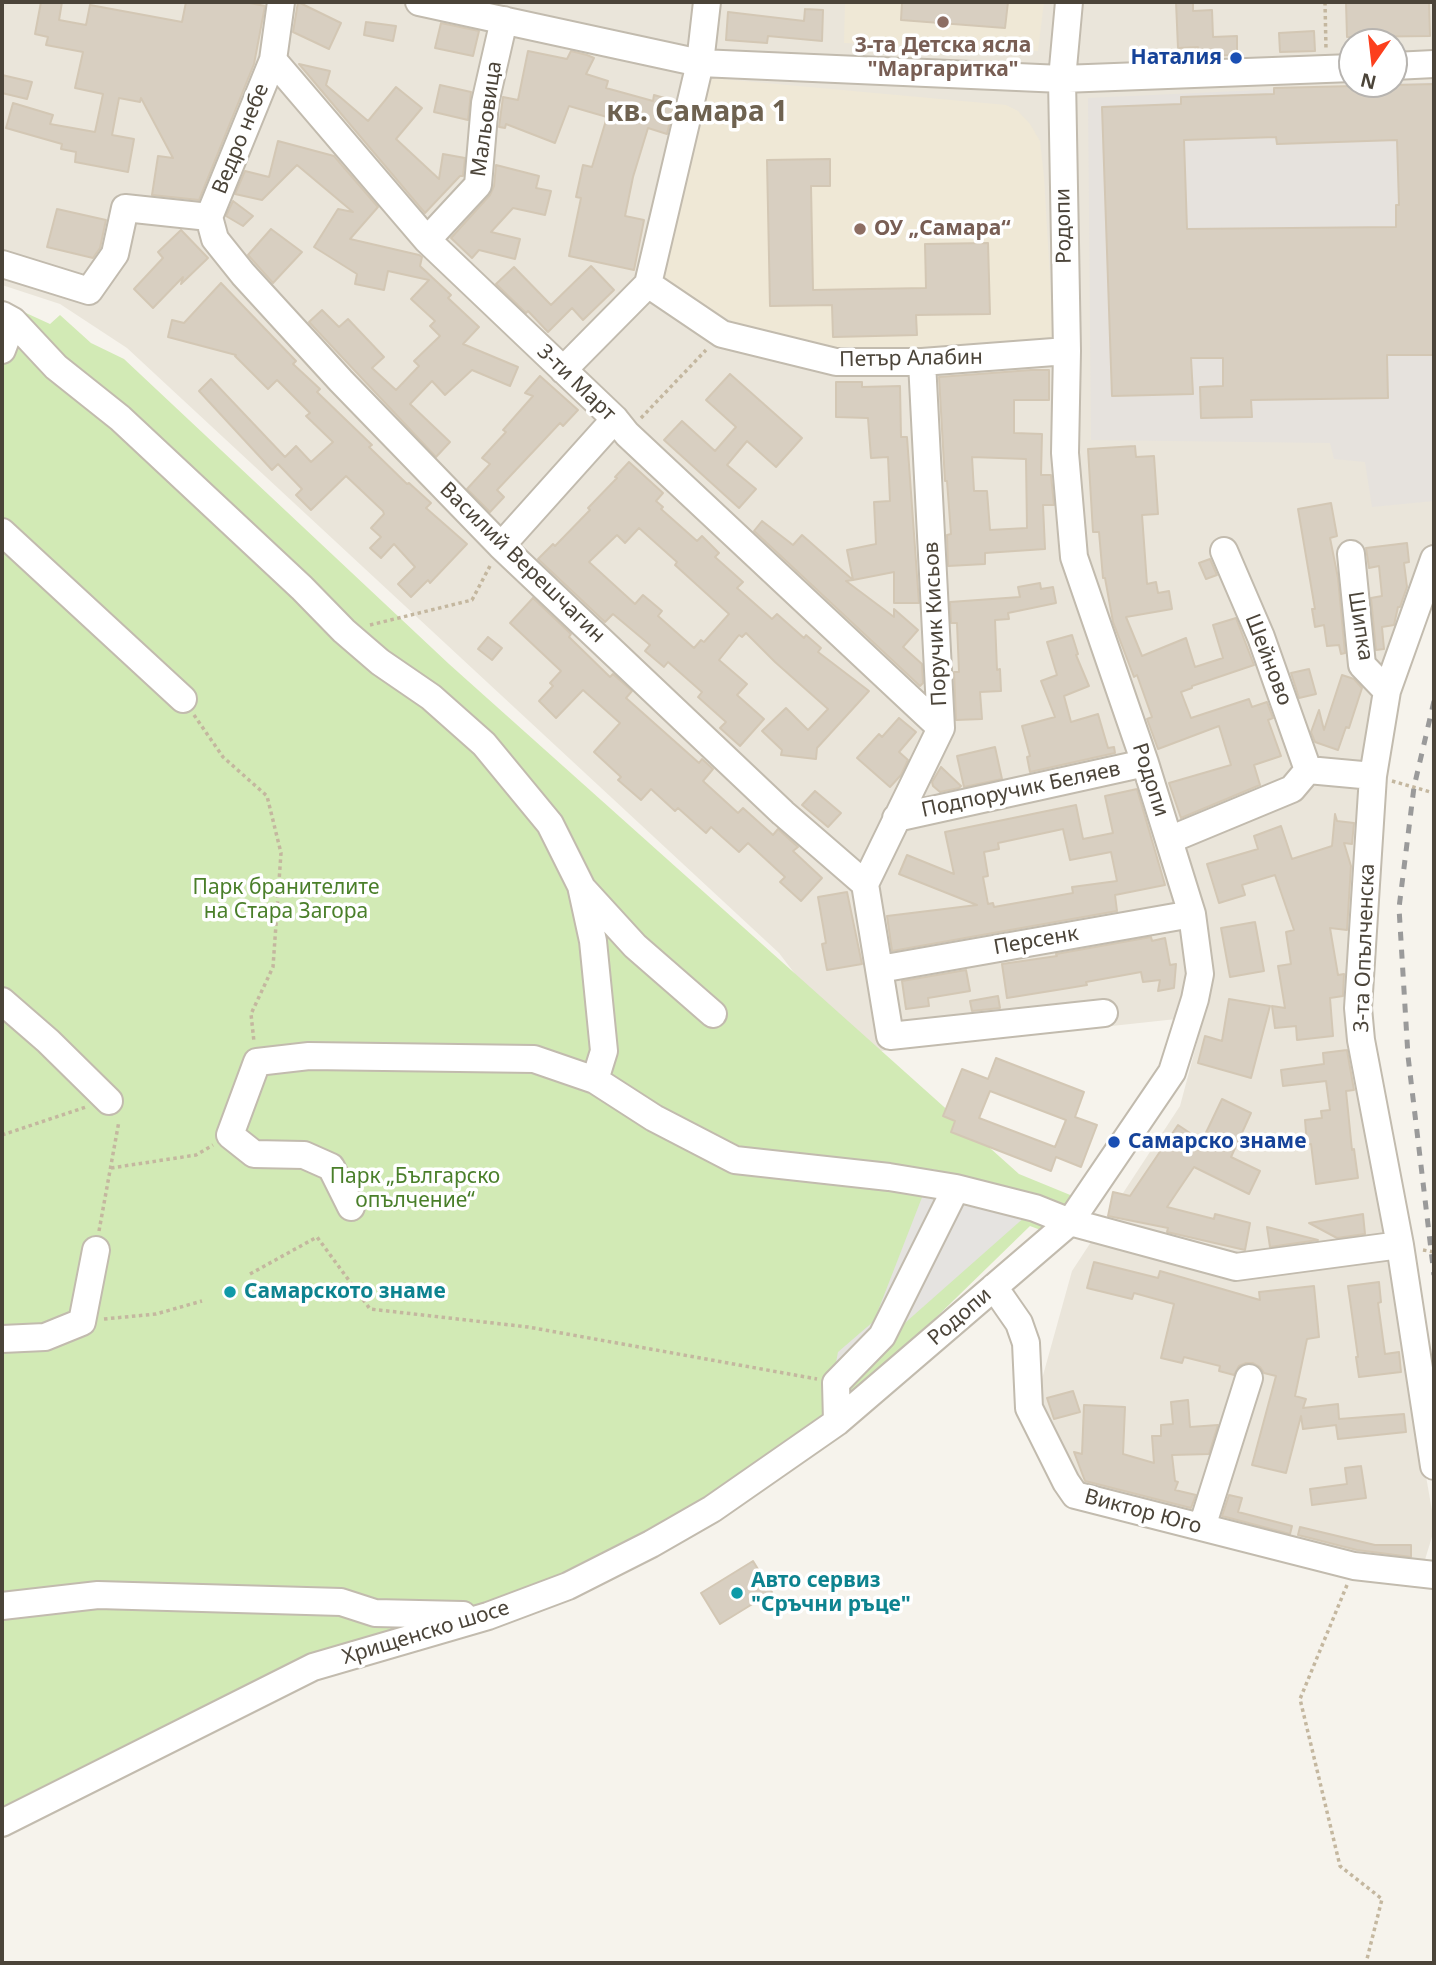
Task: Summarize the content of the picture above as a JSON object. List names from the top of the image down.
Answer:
{
  "streets": {
    "street": [
      "Мальовица",
      "Ведро небе",
      "Родопи",
      "Петър Алабин",
      "3-ти Март",
      "Василий Верешчагин",
      "Поручик Кисьов",
      "Шипка",
      "Шейново",
      "Подпоручик Беляев",
      "Персенк",
      "3-та Опълченска",
      "Виктор Юго",
      "Хрищенско шосе"
    ]
  },
  "crossings": [
    ["Мальовица", "3-ти Март"],
    ["Ведро небе", "3-ти Март"],
    ["Ведро небе", "Василий Верешчагин"],
    ["Родопи", "Петър Алабин"],
    ["Родопи", "Подпоручик Беляев"],
    ["Родопи", "Персенк"],
    ["Родопи", "Виктор Юго"],
    ["Родопи", "Хрищенско шосе"],
    ["Петър Алабин", "Поручик Кисьов"],
    ["3-ти Март", "Поручик Кисьов"],
    ["Василий Верешчагин", "Поручик Кисьов"],
    ["Поручик Кисьов", "Подпоручик Беляев"],
    ["Шипка", "3-та Опълченска"]
  ],
  "districts": ["кв. Самара 1"],
  "parks": ["Парк бранителите на Стара Загора", "Парк „Българско опълчение“"],
  "places": [
    "3-та Детска ясла \"Маргаритка\"",
    "Наталия",
    "ОУ „Самара“",
    "Самарско знаме",
    "Самарското знаме",
    "Авто сервиз \"Сръчни ръце\""
  ],
  "north": "bottom"
}
